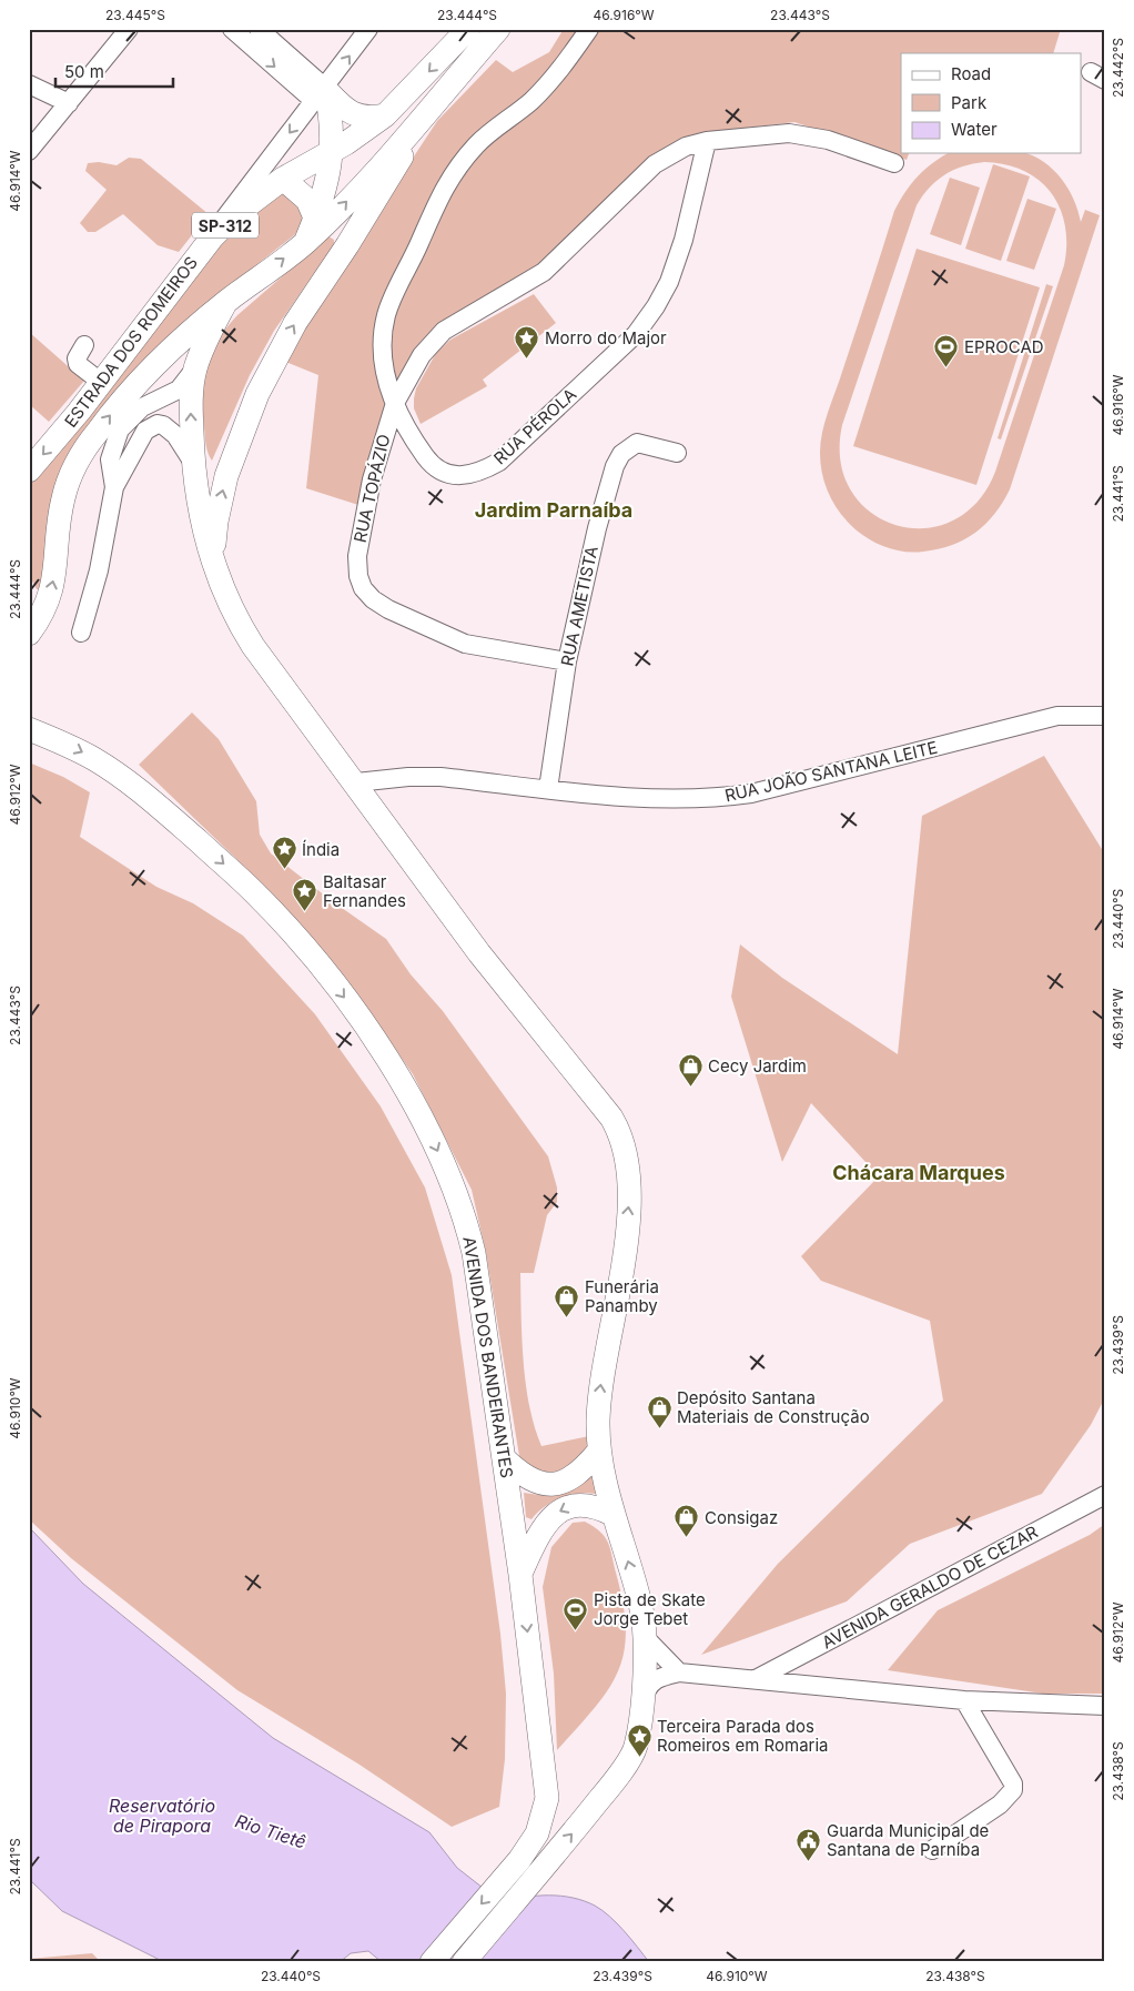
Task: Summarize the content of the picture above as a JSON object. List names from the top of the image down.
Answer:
{
  "streets": {
    "main road": ["SP-312", "ESTRADA DOS ROMEIROS", "AVENIDA DOS BANDEIRANTES"],
    "street": [
      "RUA PÉROLA",
      "RUA TOPÁZIO",
      "RUA AMETISTA",
      "RUA JOÃO SANTANA LEITE",
      "AVENIDA GERALDO DE CEZAR"
    ]
  },
  "crossings": [
    ["RUA PÉROLA", "RUA TOPÁZIO"],
    ["RUA TOPÁZIO", "RUA AMETISTA"],
    ["RUA AMETISTA", "RUA JOÃO SANTANA LEITE"]
  ],
  "districts": ["Jardim Parnaíba", "Chácara Marques"],
  "water": ["Reservatório de Pirapora", "Rio Tietê"],
  "places": {
    "place": [
      "Morro do Major",
      "Índia",
      "Baltasar Fernandes",
      "Terceira Parada dos Romeiros em Romaria"
    ],
    "sports": ["EPROCAD", "Pista de Skate Jorge Tebet"],
    "shop": [
      "Cecy Jardim",
      "Funerária Panamby",
      "Depósito Santana Materiais de Construção",
      "Consigaz"
    ],
    "public building": ["Guarda Municipal de Santana de Parníba"]
  },
  "legend": ["Road", "Park", "Water"],
  "scale_bar": "50 m",
  "coordinates": [
    "23.445°S",
    "23.444°S",
    "46.916°W",
    "23.443°S",
    "23.442°S",
    "46.914°W",
    "23.441°S",
    "46.912°W",
    "23.440°S",
    "23.439°S",
    "46.910°W",
    "23.438°S"
  ]
}
